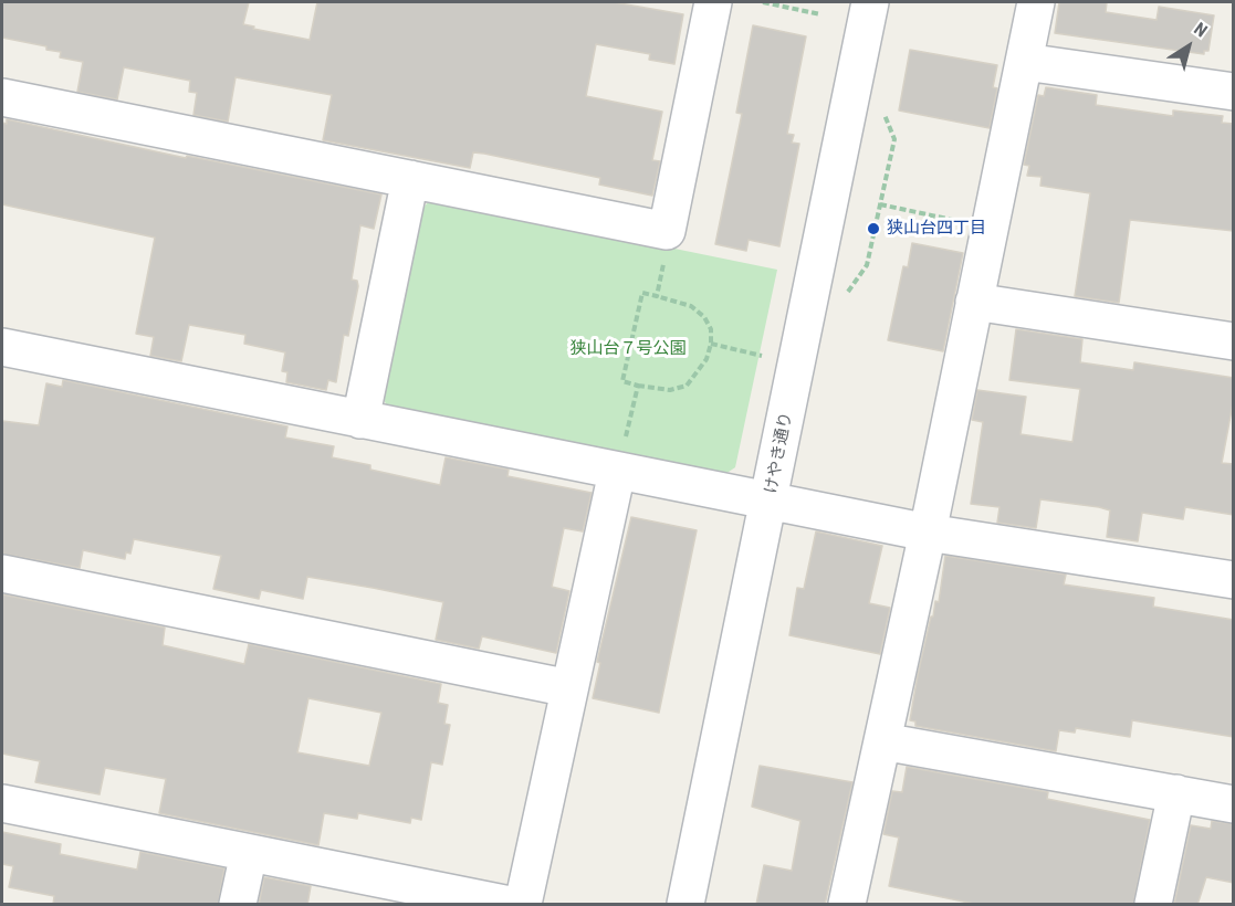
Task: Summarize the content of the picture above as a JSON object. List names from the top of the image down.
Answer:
{
  "streets": {
    "street": ["けやき通り"]
  },
  "parks": ["狭山台７号公園"],
  "places": ["狭山台四丁目"],
  "north": "top right"
}
